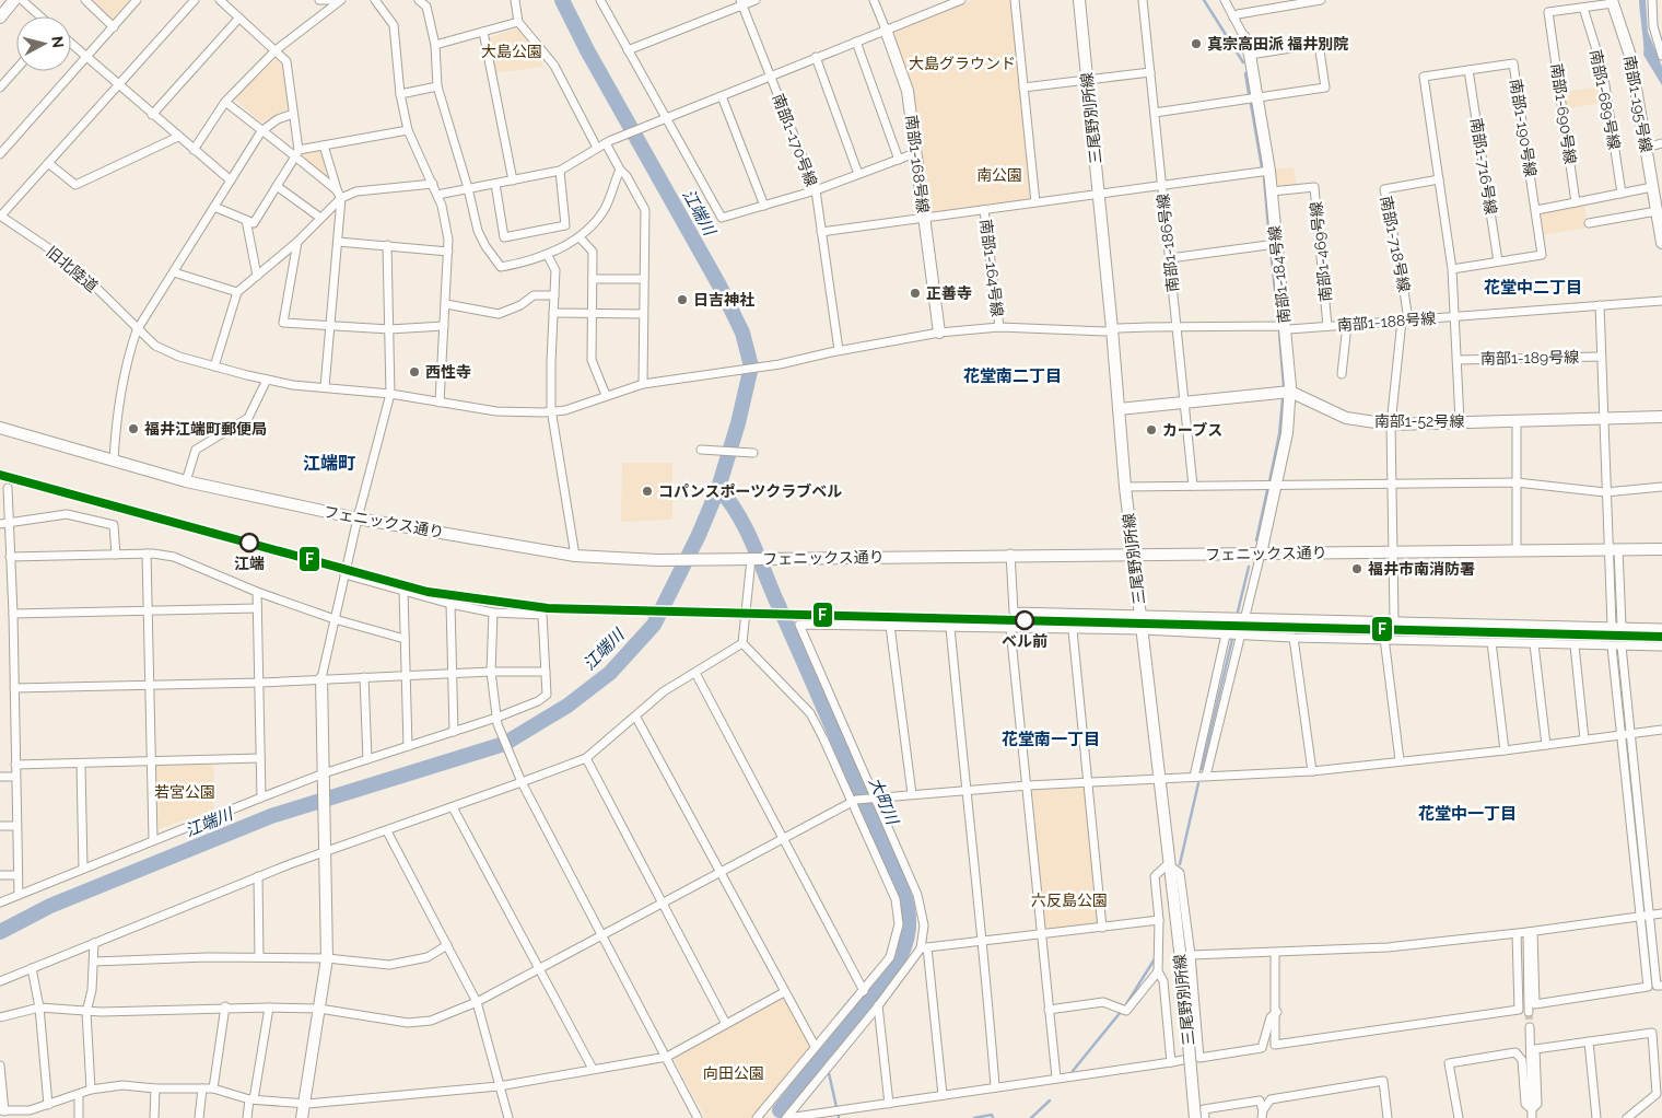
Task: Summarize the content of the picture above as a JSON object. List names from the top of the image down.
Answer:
{
  "streets": {
    "main road": [
      "南部1-195号線",
      "三尾野別所線",
      "南部1-168号線",
      "南部1-184号線",
      "南部1-52号線",
      "フェニックス通り"
    ],
    "street": [
      "南部1-689号線",
      "南部1-690号線",
      "南部1-190号線",
      "南部1-170号線",
      "南部1-716号線",
      "南部1-186号線",
      "南部1-718号線",
      "南部1-469号線",
      "南部1-164号線",
      "旧北陸道",
      "南部1-188号線",
      "南部1-189号線"
    ]
  },
  "crossings": [
    ["南部1-689号線", "南部1-690号線"],
    ["南部1-195号線", "南部1-690号線"],
    ["三尾野別所線", "南部1-188号線"],
    ["三尾野別所線", "フェニックス通り"],
    ["南部1-190号線", "南部1-716号線"],
    ["南部1-190号線", "南部1-718号線"],
    ["南部1-190号線", "南部1-188号線"],
    ["南部1-190号線", "南部1-189号線"],
    ["南部1-190号線", "南部1-52号線"],
    ["南部1-170号線", "南部1-188号線"],
    ["南部1-168号線", "南部1-188号線"],
    ["南部1-186号線", "南部1-188号線"],
    ["南部1-718号線", "南部1-188号線"],
    ["南部1-469号線", "南部1-184号線"],
    ["南部1-469号線", "南部1-188号線"],
    ["南部1-164号線", "南部1-188号線"],
    ["旧北陸道", "南部1-188号線"],
    ["南部1-184号線", "南部1-188号線"],
    ["南部1-184号線", "南部1-52号線"],
    ["南部1-184号線", "フェニックス通り"]
  ],
  "districts": [
    "花堂中二丁目",
    "花堂南二丁目",
    "江端町",
    "花堂南一丁目",
    "花堂中一丁目"
  ],
  "water": ["江端川", "大町川"],
  "parks": [
    "大島公園",
    "大島グラウンド",
    "南公園",
    "若宮公園",
    "六反島公園",
    "向田公園"
  ],
  "places": [
    "真宗高田派 福井別院",
    "正善寺",
    "日吉神社",
    "西性寺",
    "福井江端町郵便局",
    "カーブス",
    "コパンスポーツクラブベル",
    "江端",
    "福井市南消防署",
    "ベル前"
  ],
  "lines": ["transit line F"],
  "north": "right"
}
